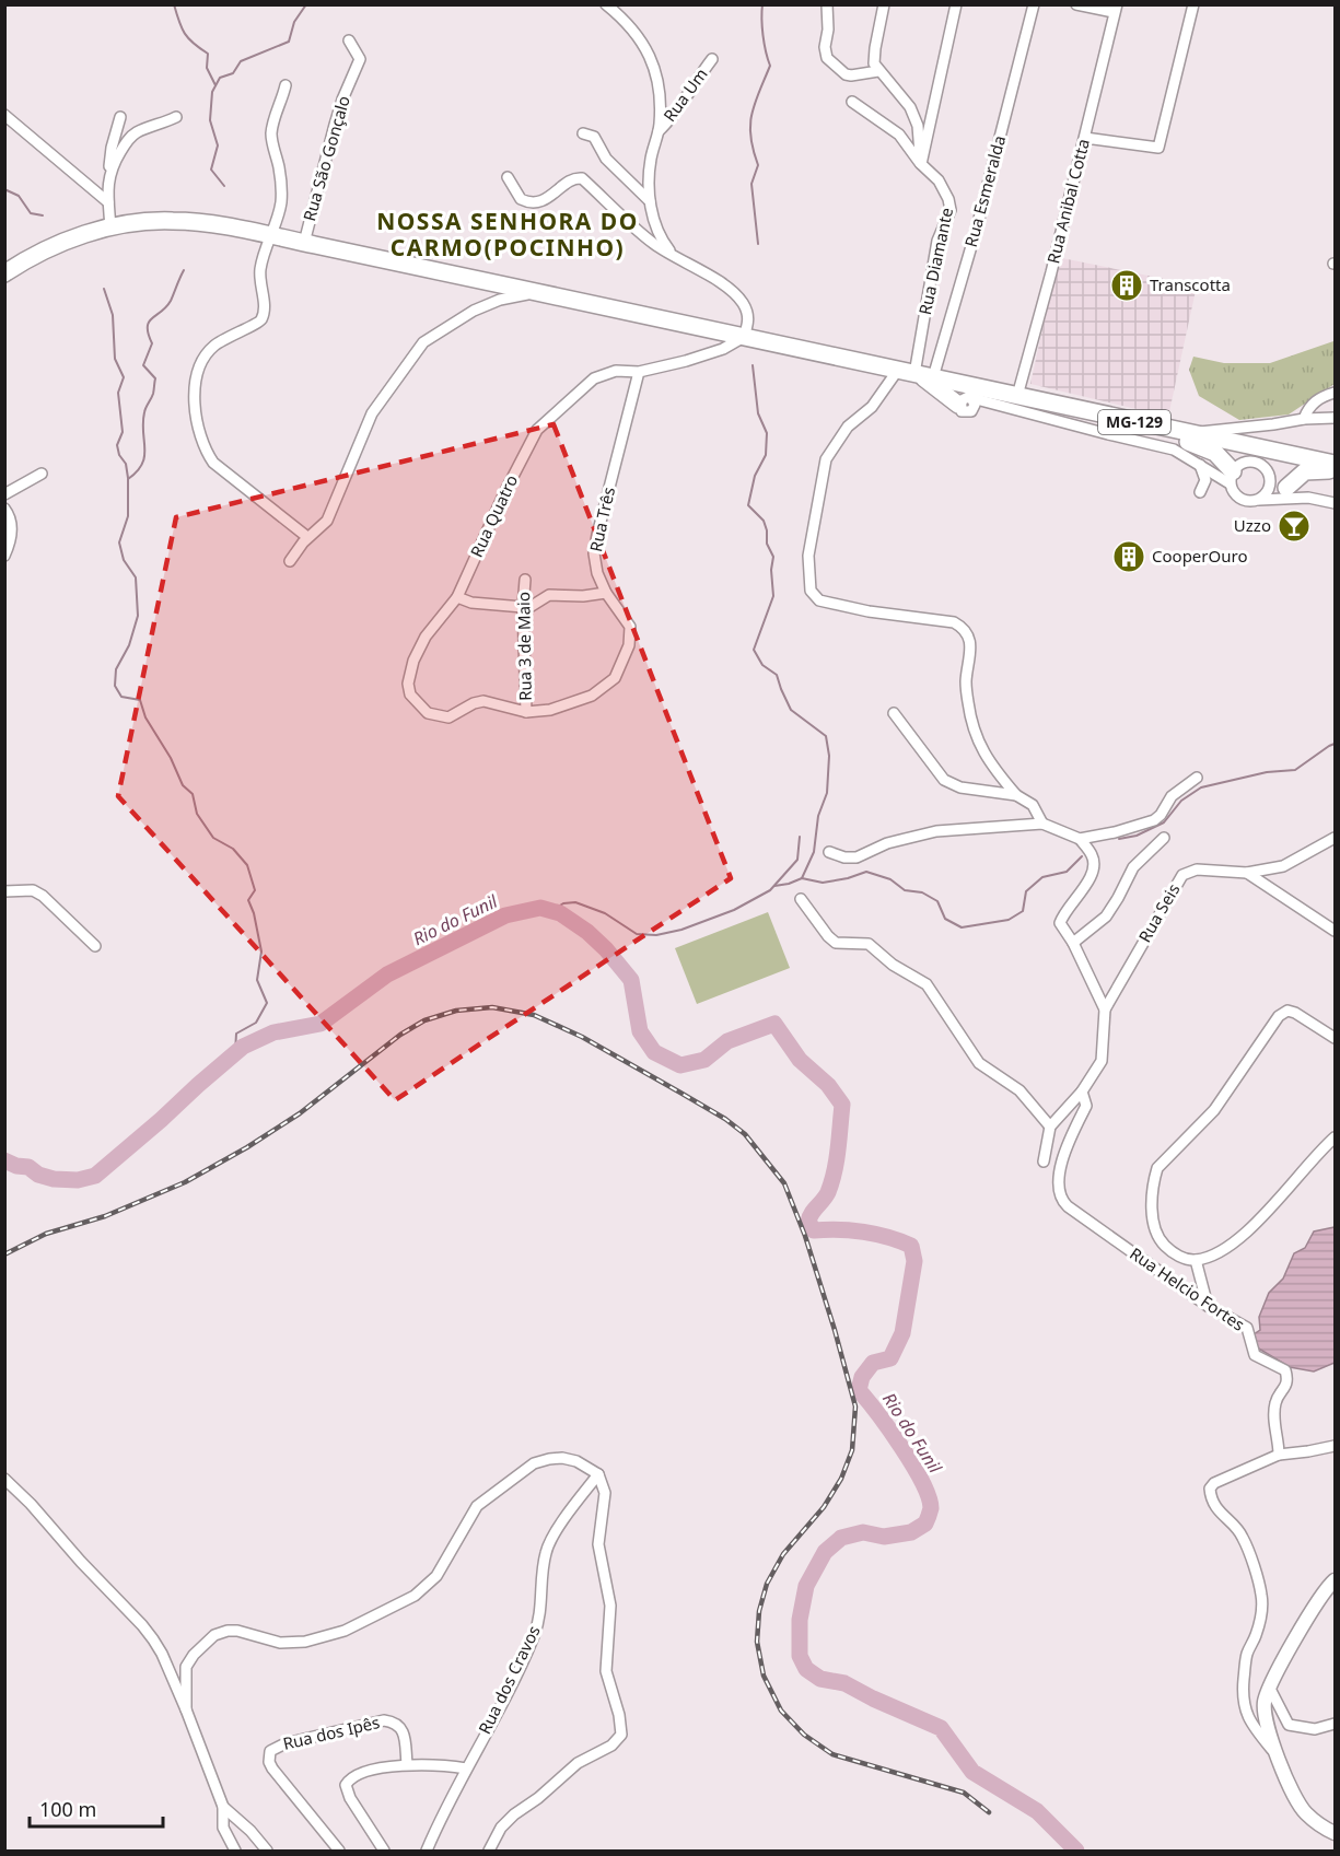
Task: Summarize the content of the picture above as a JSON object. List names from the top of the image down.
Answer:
{
  "streets": {
    "main road": ["MG-129"],
    "street": [
      "Rua Um",
      "Rua São Gonçalo",
      "Rua Esmeralda",
      "Rua Anibal Cotta",
      "Rua Diamante",
      "Rua Quatro",
      "Rua Três",
      "Rua 3 de Maio",
      "Rua Seis",
      "Rua Helcio Fortes",
      "Rua dos Cravos",
      "Rua dos Ipês"
    ]
  },
  "crossings": [
    ["Rua São Gonçalo", "MG-129"],
    ["Rua Esmeralda", "Rua Diamante"],
    ["Rua Esmeralda", "MG-129"],
    ["Rua Anibal Cotta", "MG-129"],
    ["Rua Diamante", "MG-129"],
    ["MG-129", "Rua Quatro"],
    ["Rua Quatro", "Rua Três"],
    ["Rua Quatro", "Rua 3 de Maio"],
    ["Rua Três", "Rua 3 de Maio"],
    ["Rua Seis", "Rua Helcio Fortes"]
  ],
  "districts": ["NOSSA SENHORA DO CARMO(POCINHO)"],
  "water": ["Rio do Funil"],
  "places": {
    "building": ["Transcotta", "CooperOuro"],
    "bar": ["Uzzo"]
  },
  "scale_bar": "100 m"
}
